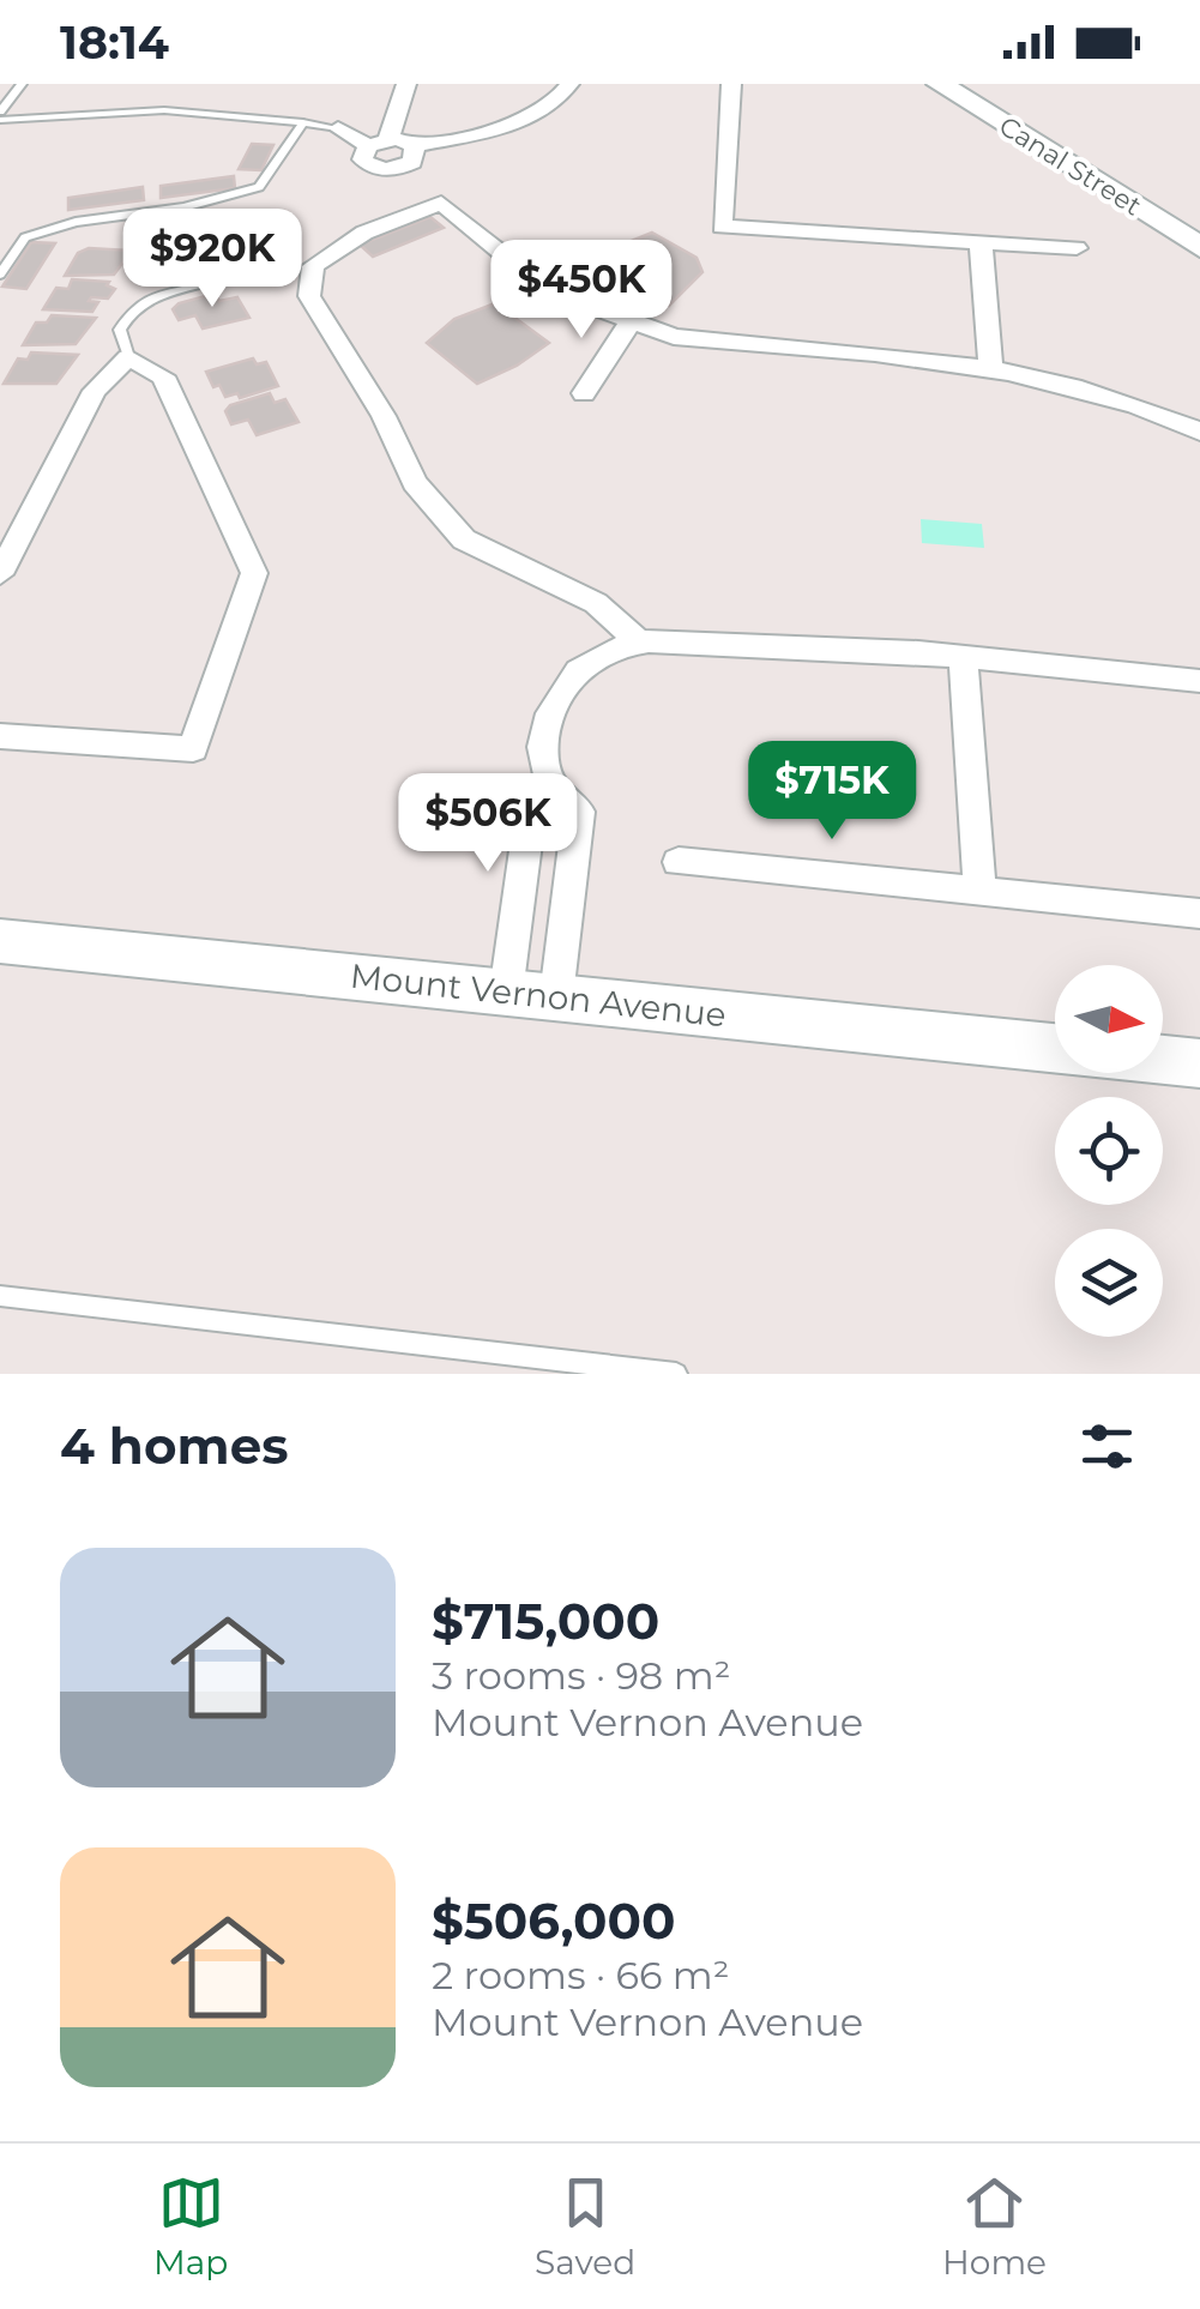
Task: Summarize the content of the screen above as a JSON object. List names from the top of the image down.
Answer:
{
  "streets": {
    "main road": ["Canal Street", "Mount Vernon Avenue"]
  },
  "north": "right",
  "page": {
    "status": "18:14",
    "price": [
      "$920K",
      "$450K",
      "$715K",
      "$506K"
    ],
    "heading": "4 homes",
    "list": [
      {
        "name": "$715,000",
        "note": "3 rooms · 98 m² · Mount Vernon Avenue"
      },
      {
        "name": "$506,000",
        "note": "2 rooms · 66 m² · Mount Vernon Avenue"
      }
    ],
    "tabs": ["Map", "Saved", "Home"]
  }
}
